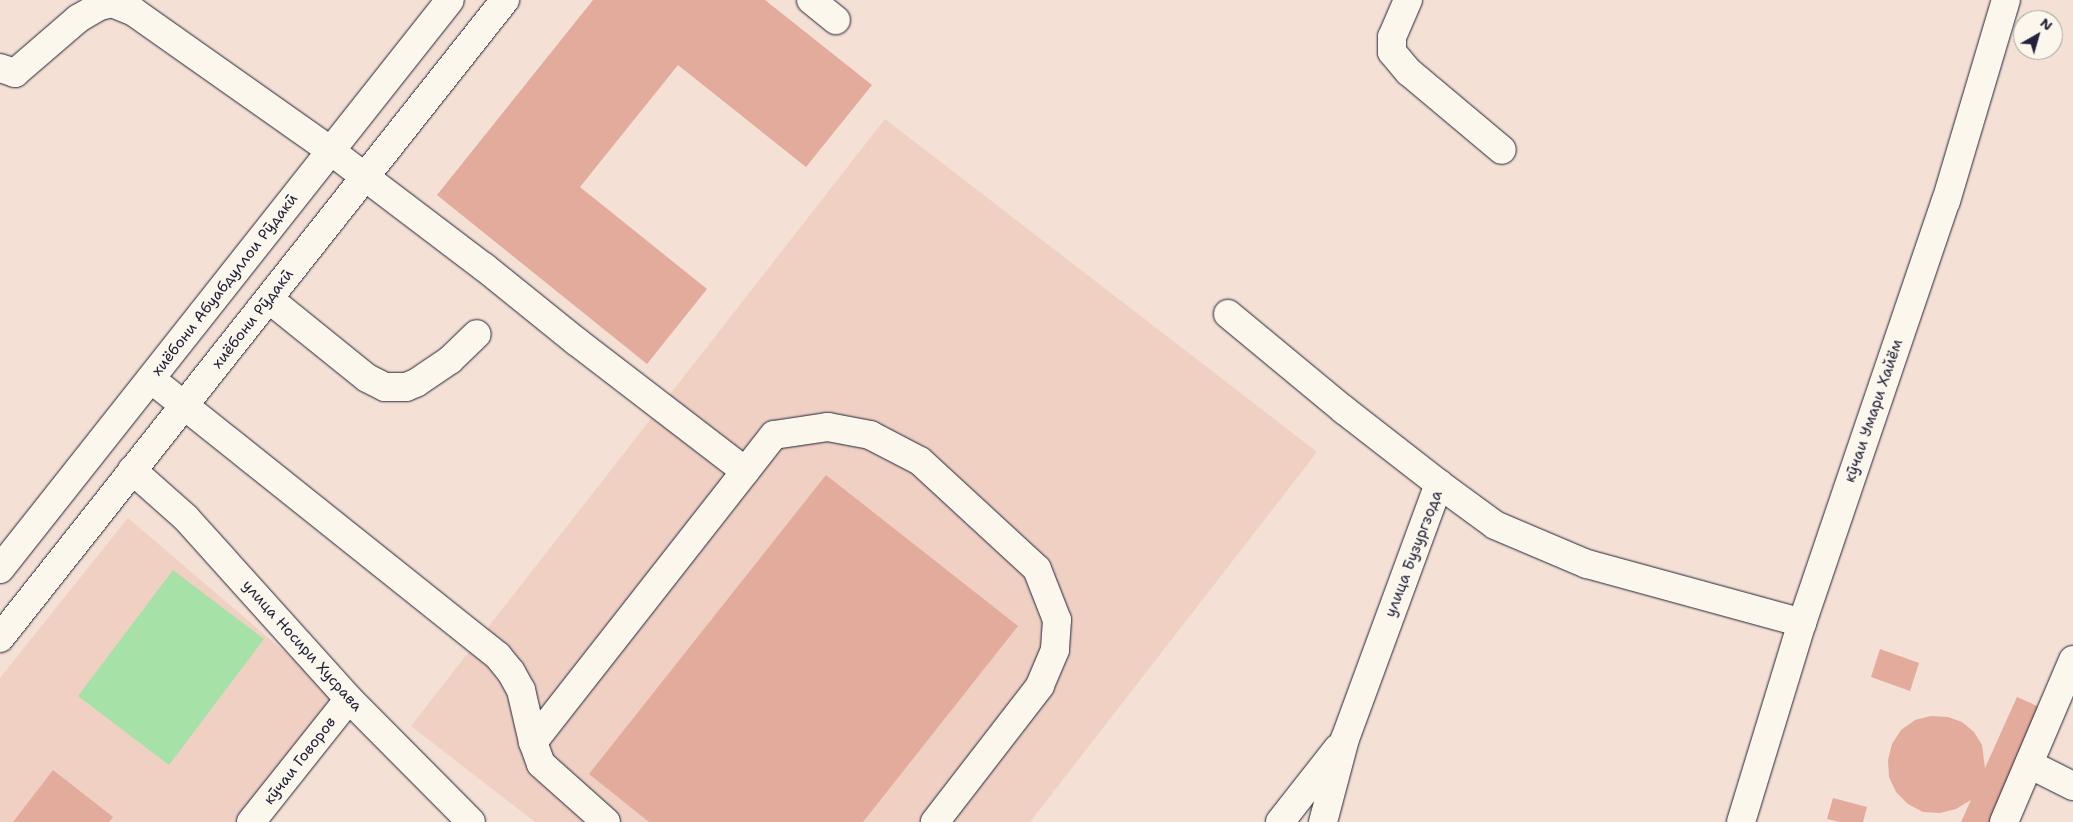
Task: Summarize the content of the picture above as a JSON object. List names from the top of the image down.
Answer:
{
  "streets": {
    "main road": [
      "хиёбони Абуабдуллои Рӯдакӣ",
      "хиёбони Рӯдакӣ",
      "кӯчаи Умари Хайём",
      "улица Бузургзода",
      "улица Носири Хусрава",
      "кӯчаи Говоров"
    ]
  },
  "crossings": [
    ["хиёбони Рӯдакӣ", "улица Носири Хусрава"],
    ["кӯчаи Умари Хайём", "улица Бузургзода"],
    ["улица Носири Хусрава", "кӯчаи Говоров"]
  ],
  "north": "top right"
}
